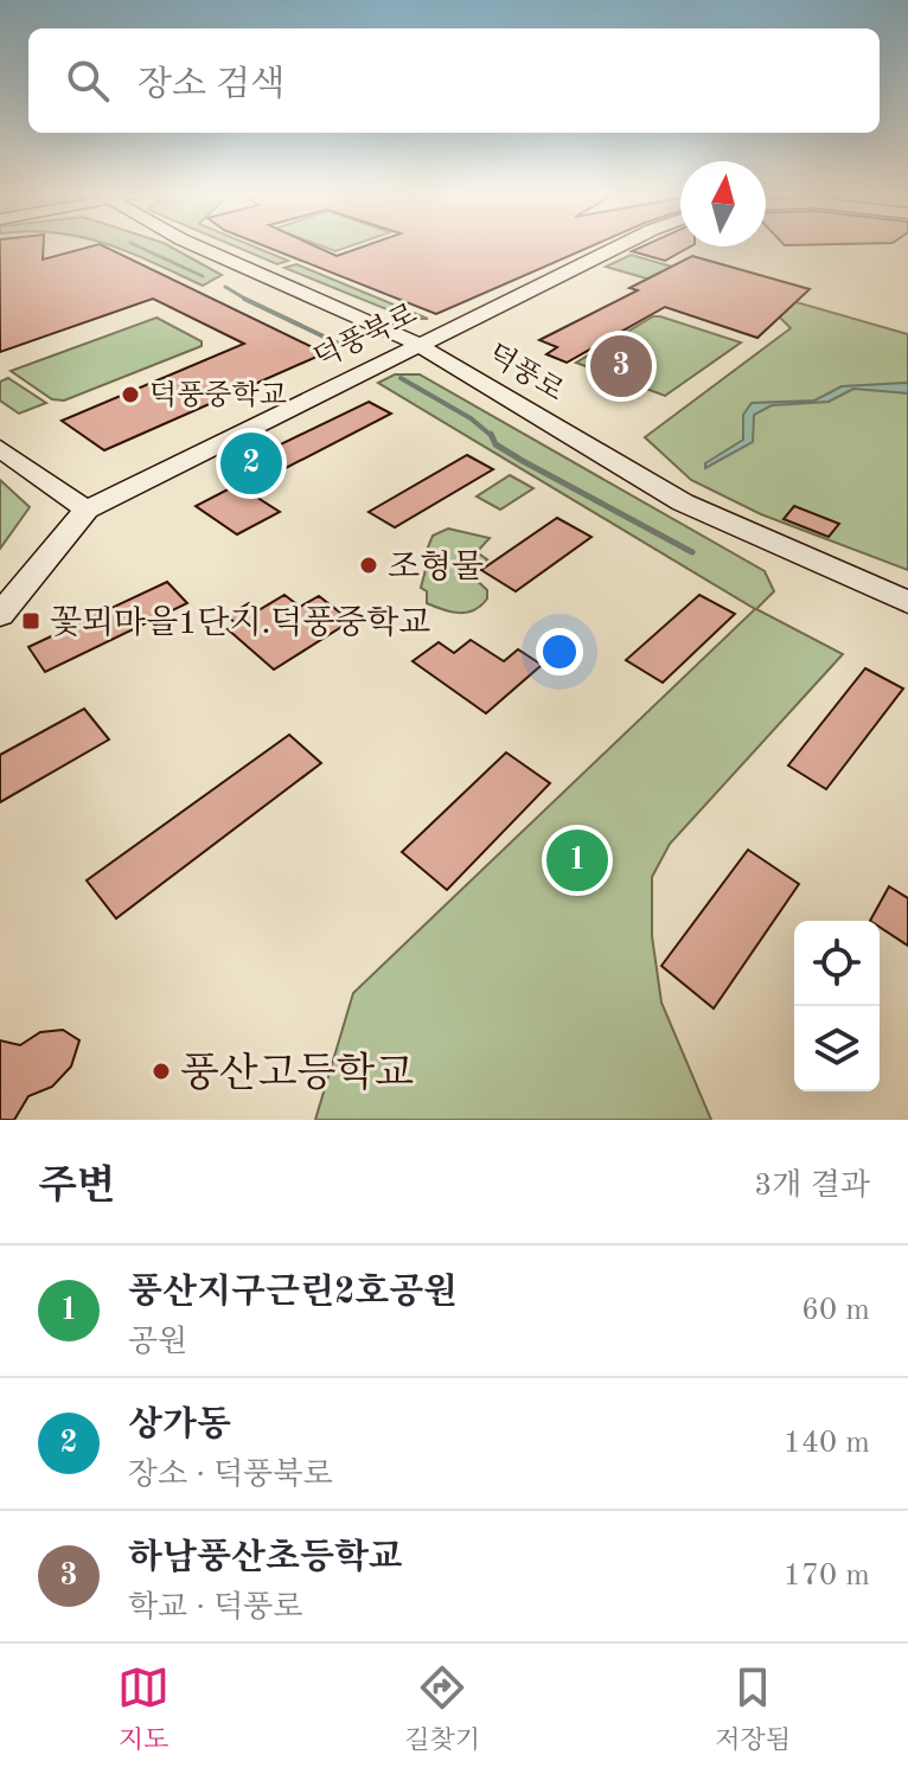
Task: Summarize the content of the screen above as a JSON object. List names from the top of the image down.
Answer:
{
  "streets": {
    "street": ["덕풍북로", "덕풍로"]
  },
  "crossings": [
    ["덕풍북로", "덕풍로"]
  ],
  "places": {
    "other": ["덕풍중학교", "조형물", "풍산고등학교"],
    "transit": ["꽃뫼마을1단지.덕풍중학교"]
  },
  "north": "top",
  "page": {
    "search": "장소 검색",
    "pins": ["3", "2", "1"],
    "heading": ["주변", "3개 결과"],
    "list": [
      {
        "mark": "1",
        "name": "풍산지구근린2호공원",
        "note": "공원",
        "value": "60 m"
      },
      {
        "mark": "2",
        "name": "상가동",
        "note": "장소 · 덕풍북로",
        "value": "140 m"
      },
      {
        "mark": "3",
        "name": "하남풍산초등학교",
        "note": "학교 · 덕풍로",
        "value": "170 m"
      }
    ],
    "nav": ["지도", "길찾기", "저장됨"]
  }
}
